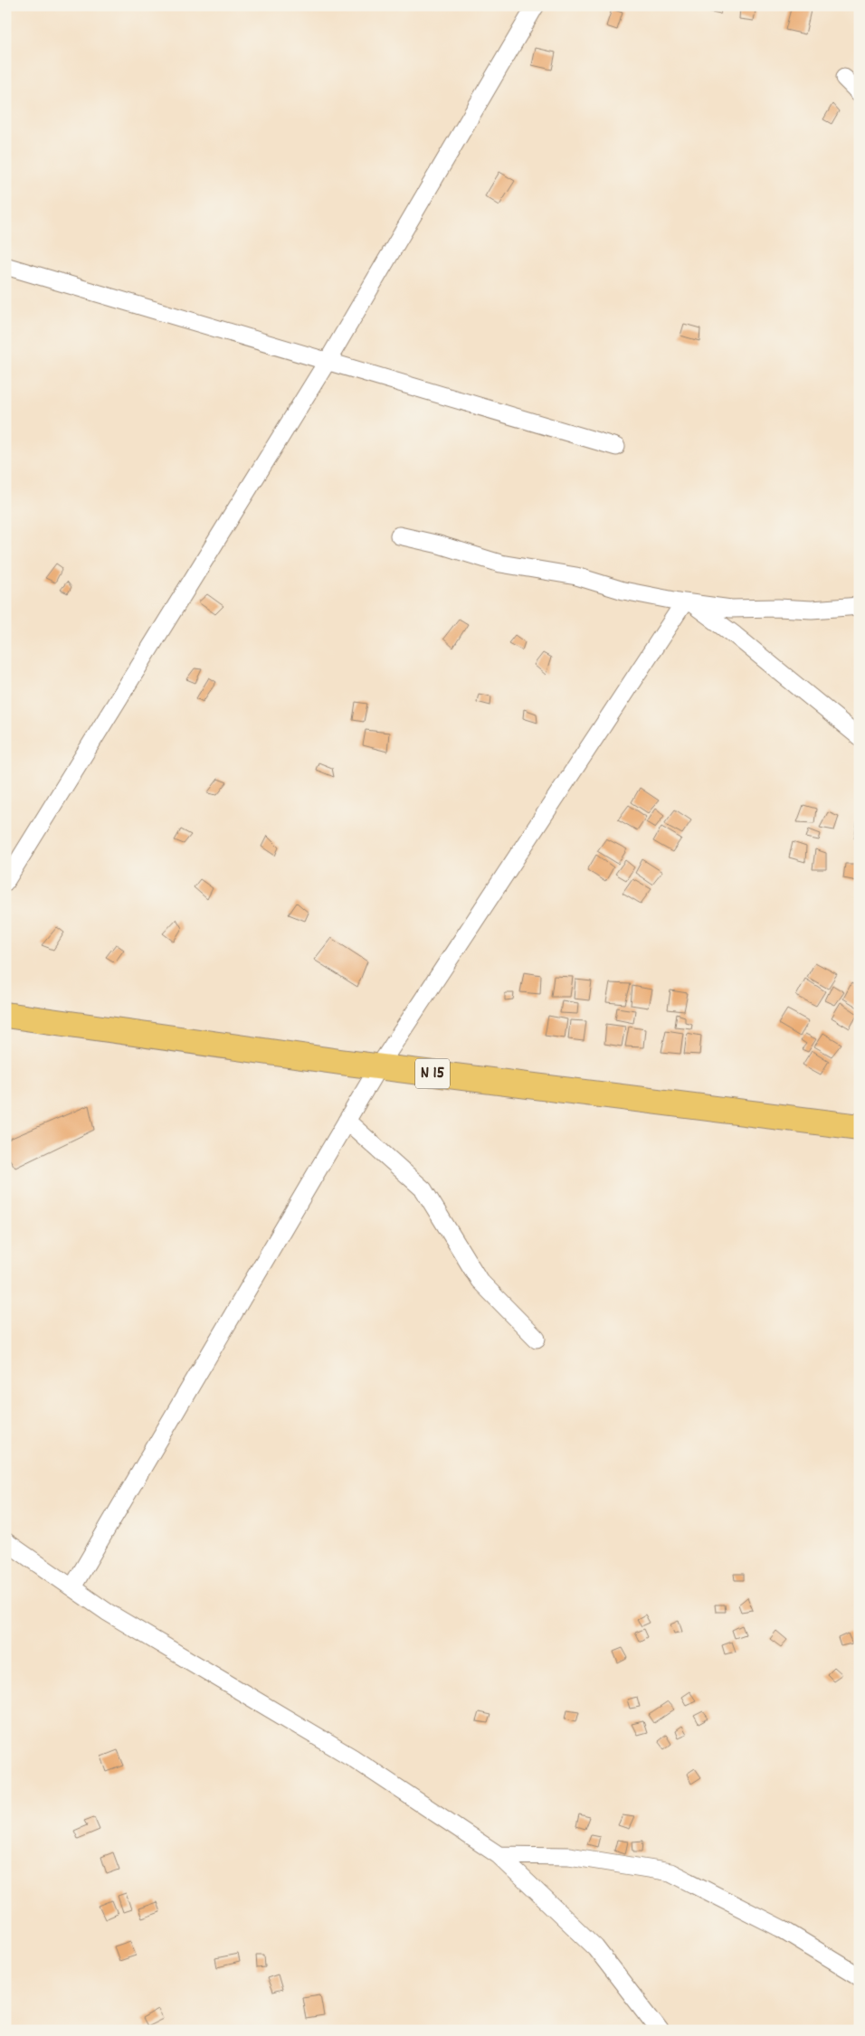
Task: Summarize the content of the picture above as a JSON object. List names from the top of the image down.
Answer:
{
  "streets": {
    "main road": ["N 15"]
  }
}
